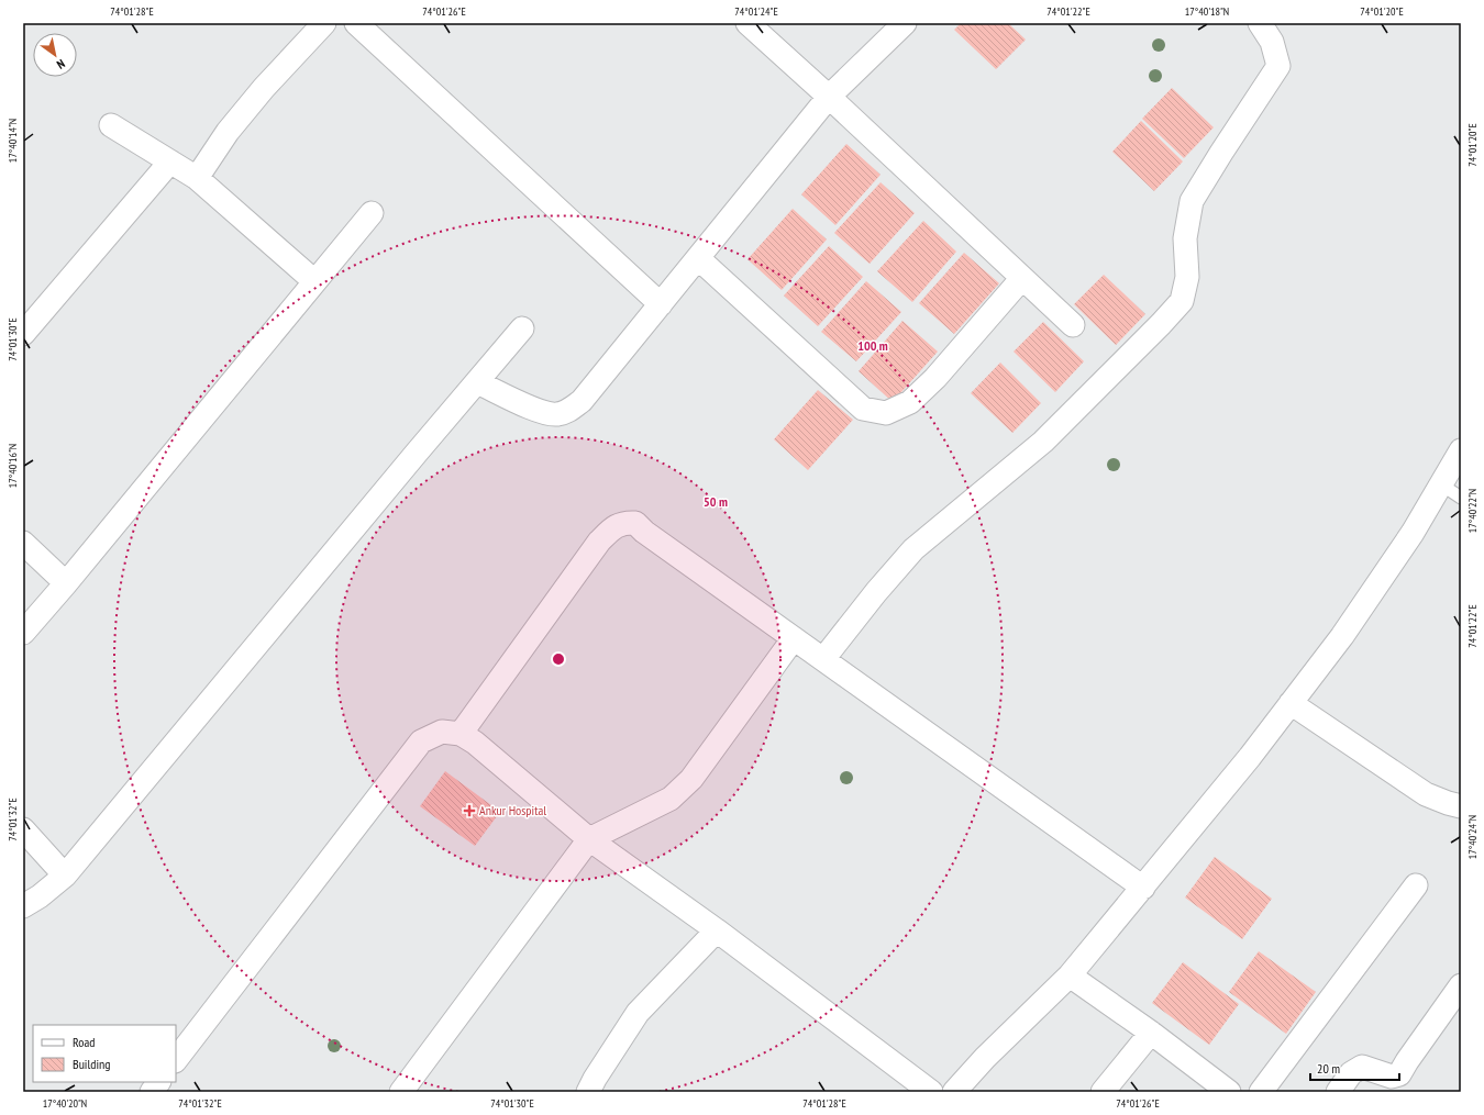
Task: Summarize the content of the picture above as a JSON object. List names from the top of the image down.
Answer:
{
  "places": {
    "health": ["Ankur Hospital"]
  },
  "legend": ["Road", "Building"],
  "scale_bar": "20 m",
  "north": "bottom right",
  "coordinates": [
    "74°01'28\"E",
    "74°01'26\"E",
    "74°01'24\"E",
    "74°01'22\"E",
    "17°40'18\"N",
    "74°01'20\"E",
    "17°40'14\"N",
    "74°01'30\"E",
    "17°40'16\"N",
    "17°40'22\"N",
    "74°01'32\"E",
    "17°40'24\"N",
    "17°40'20\"N"
  ],
  "rings": ["100 m", "50 m"]
}
